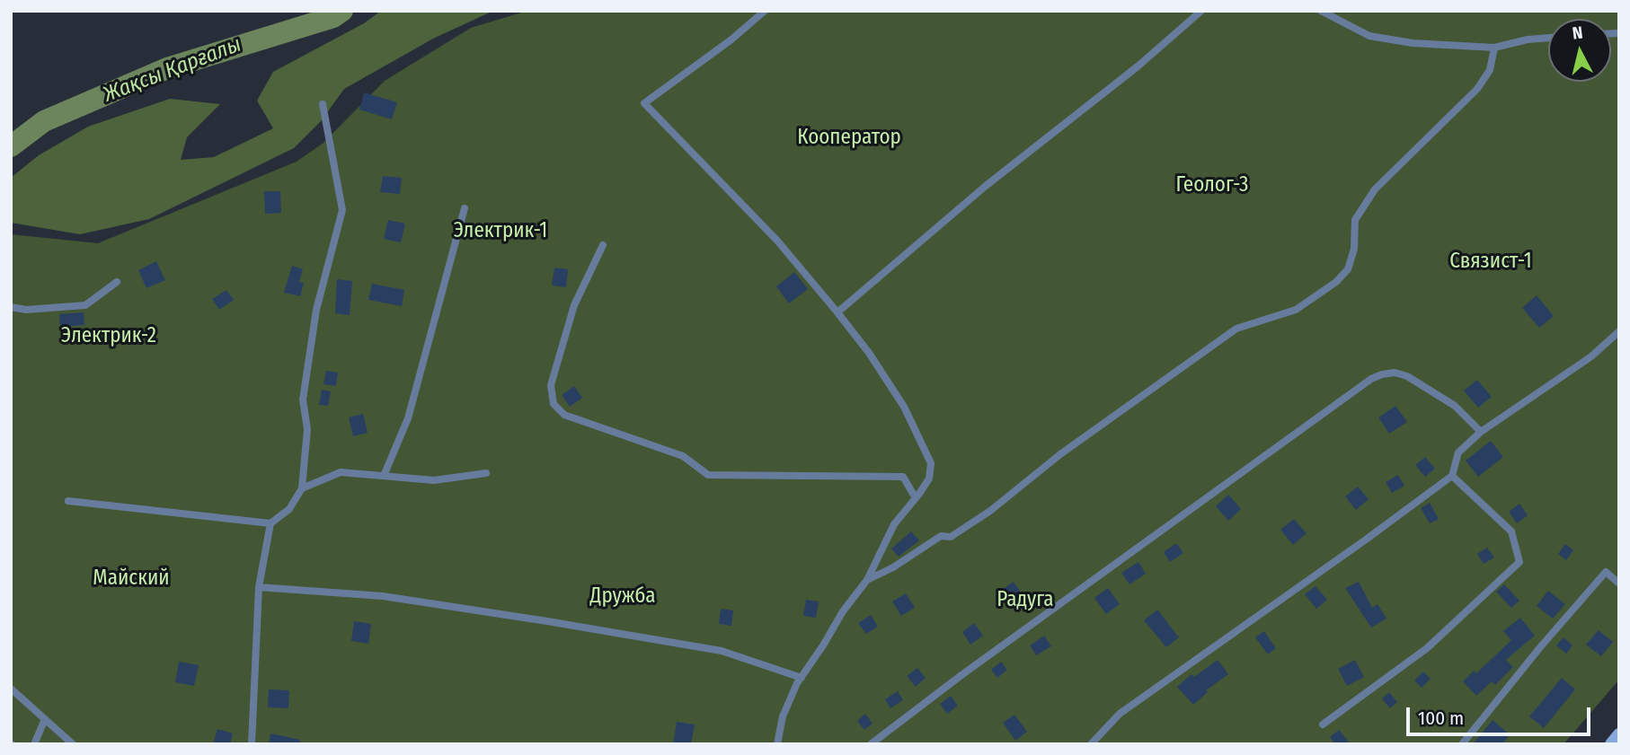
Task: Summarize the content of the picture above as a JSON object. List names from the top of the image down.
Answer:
{
  "water": ["Жақсы Қарғалы"],
  "parks": [
    "Кооператор",
    "Геолог-3",
    "Электрик-1",
    "Связист-1",
    "Электрик-2",
    "Майский",
    "Дружба",
    "Радуга"
  ],
  "scale_bar": "100 m",
  "north": "top"
}
